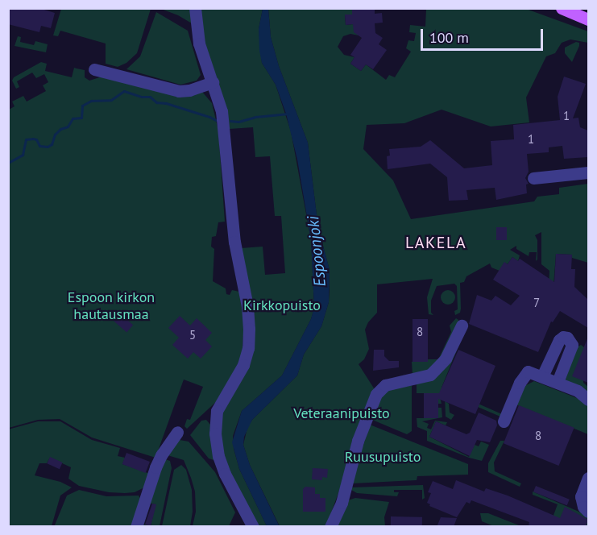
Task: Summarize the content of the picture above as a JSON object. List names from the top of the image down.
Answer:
{
  "districts": ["LAKELA"],
  "water": ["Espoonjoki"],
  "parks": [
    "Espoon kirkon hautausmaa",
    "Kirkkopuisto",
    "Veteraanipuisto",
    "Ruusupuisto"
  ],
  "house_numbers": [
    "1",
    "1",
    "7",
    "8",
    "5",
    "8"
  ],
  "scale_bar": "100 m"
}
